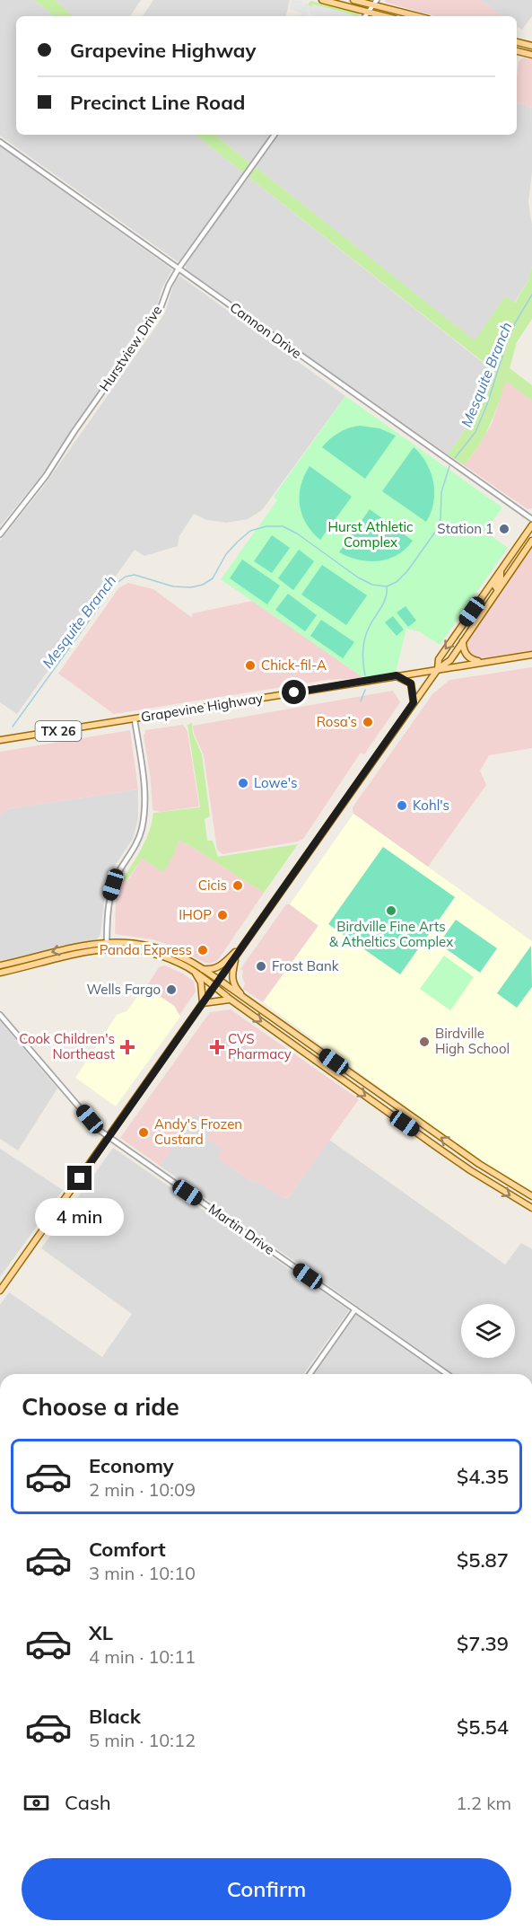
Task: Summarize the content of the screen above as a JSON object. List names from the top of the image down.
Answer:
{
  "streets": {
    "main road": ["Grapevine Highway", "TX 26"],
    "street": ["Cannon Drive", "Hurstview Drive", "Martin Drive"]
  },
  "crossings": [
    ["Cannon Drive", "Hurstview Drive"]
  ],
  "water": ["Mesquite Branch"],
  "parks": ["Hurst Athletic Complex"],
  "places": {
    "other": [
      "Station 1",
      "Chick-fil-A",
      "Rosa’s",
      "Lowe's",
      "Kohl's",
      "Cicis",
      "Birdville Fine Arts & Atheltics Complex",
      "IHOP",
      "Panda Express",
      "Frost Bank",
      "Wells Fargo",
      "Birdville High School",
      "Andy's Frozen Custard"
    ],
    "health": ["Cook Children's Northeast", "CVS Pharmacy"]
  },
  "page": {
    "banner": ["Grapevine Highway", "Precinct Line Road"],
    "bubble": "4 min",
    "heading": "Choose a ride",
    "list": [
      {
        "name": "Economy",
        "note": "2 min · 10:09",
        "value": "$4.35"
      },
      {
        "name": "Comfort",
        "note": "3 min · 10:10",
        "value": "$5.87"
      },
      {
        "name": "XL",
        "note": "4 min · 10:11",
        "value": "$7.39"
      },
      {
        "name": "Black",
        "note": "5 min · 10:12",
        "value": "$5.54"
      }
    ],
    "pay": ["Cash", "1.2 km"],
    "buttons": "Confirm"
  }
}
